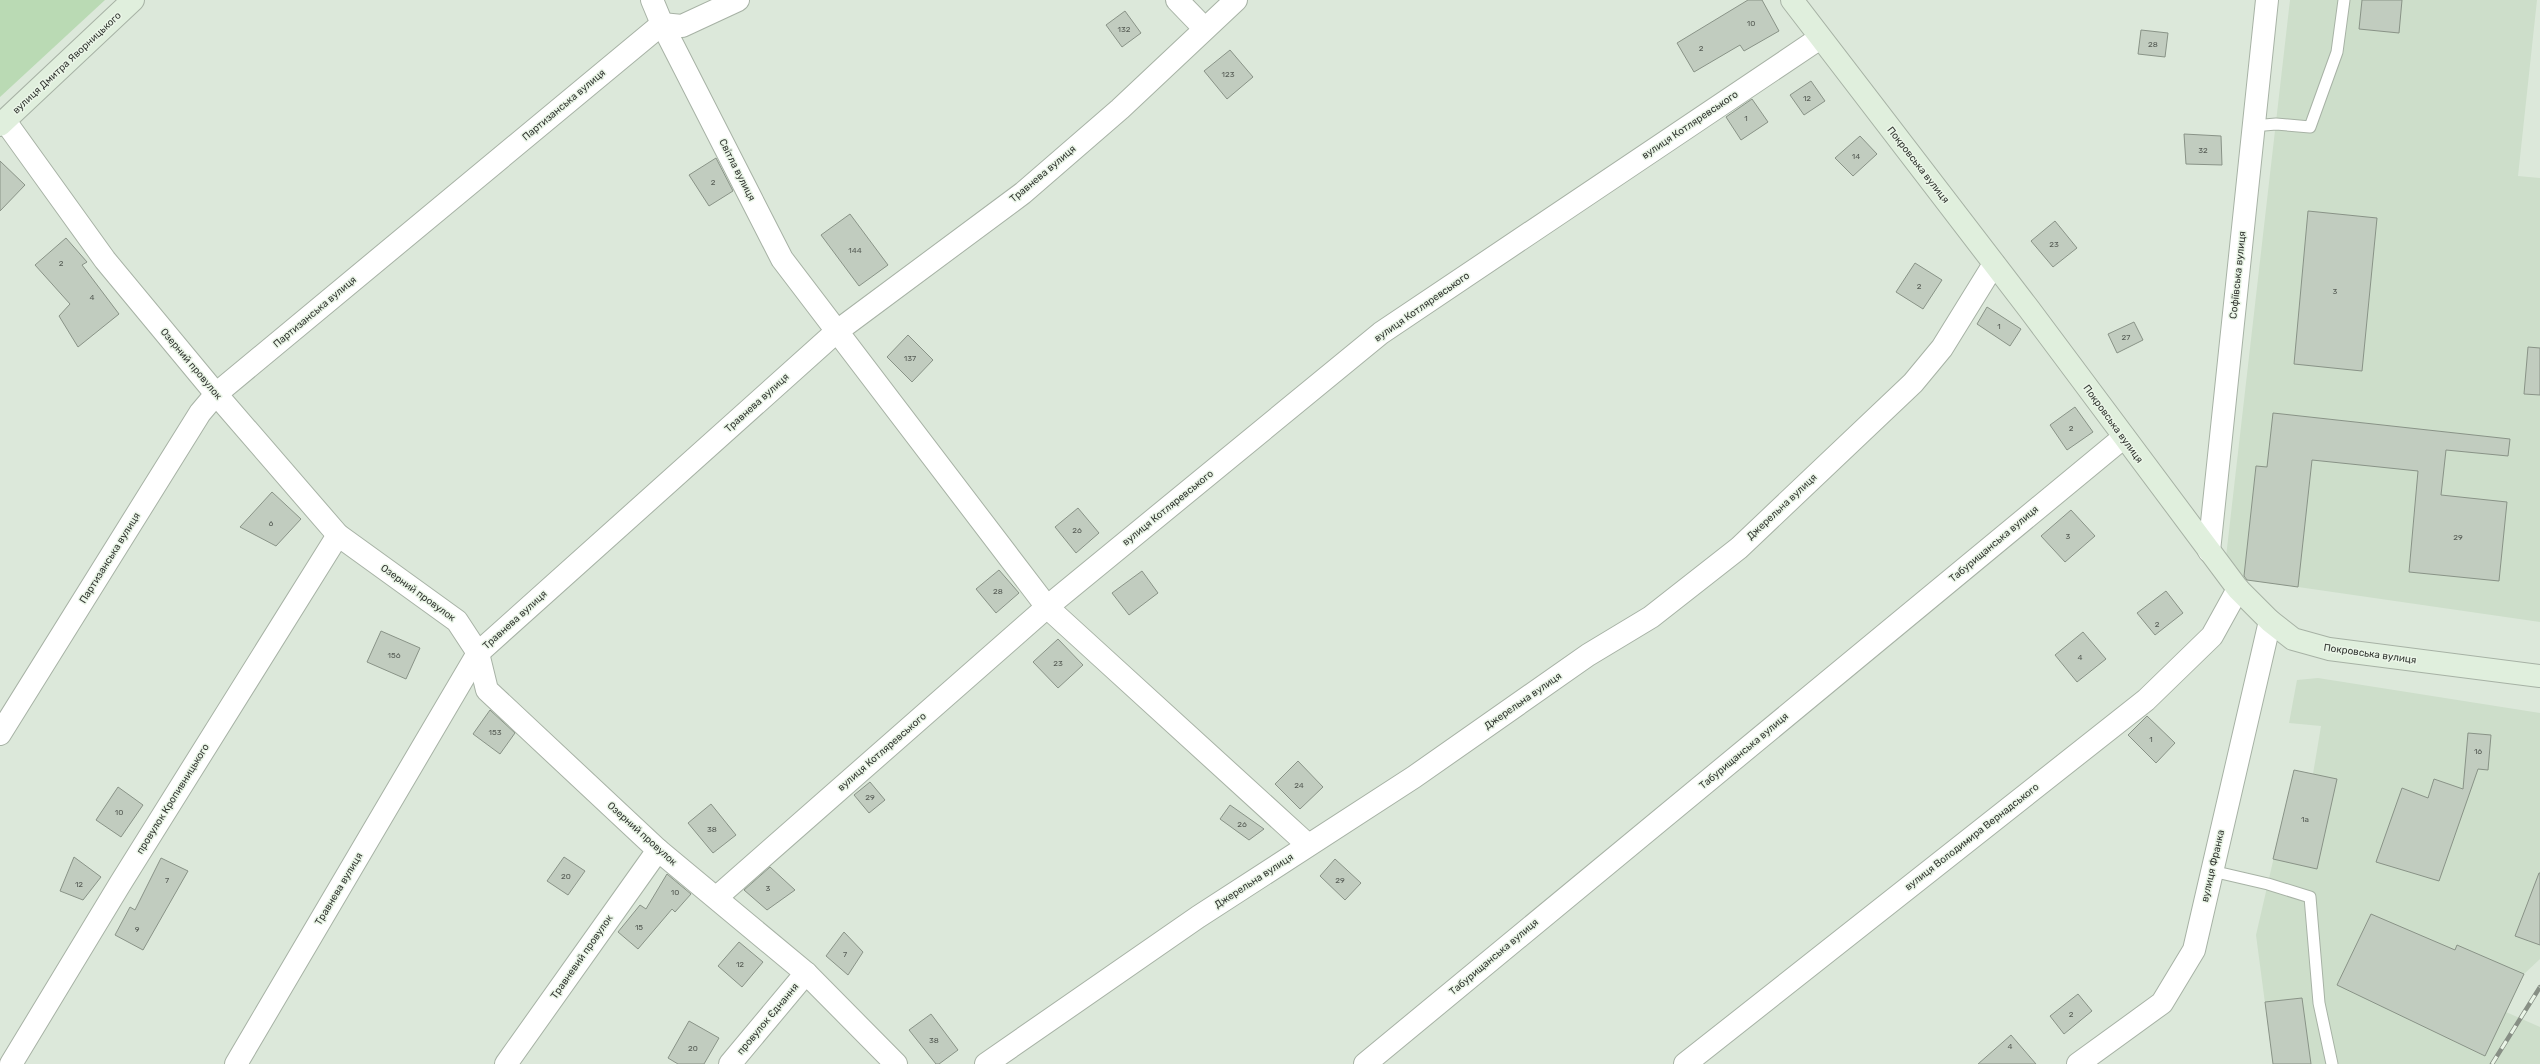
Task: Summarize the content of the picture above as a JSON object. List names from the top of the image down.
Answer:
{
  "streets": {
    "main road": ["вулиця Дмитра Яворницького", "Покровська вулиця"],
    "street": [
      "Партизанська вулиця",
      "вулиця Котляревського",
      "Світла вулиця",
      "Травнева вулиця",
      "Софіївська вулиця",
      "Озерний провулок",
      "Джерельна вулиця",
      "Табурищанська вулиця",
      "провулок Кропивницького",
      "вулиця Володимира Вернадського",
      "вулиця Франка",
      "Травневий провулок",
      "провулок Єднання"
    ]
  },
  "crossings": [
    ["вулиця Дмитра Яворницького", "Озерний провулок"],
    ["Партизанська вулиця", "Світла вулиця"],
    ["Партизанська вулиця", "Озерний провулок"],
    ["вулиця Котляревського", "Покровська вулиця"],
    ["вулиця Котляревського", "Озерний провулок"],
    ["Покровська вулиця", "Софіївська вулиця"],
    ["Покровська вулиця", "Джерельна вулиця"],
    ["Покровська вулиця", "Табурищанська вулиця"],
    ["Покровська вулиця", "вулиця Володимира Вернадського"],
    ["Покровська вулиця", "вулиця Франка"],
    ["Світла вулиця", "Травнева вулиця"],
    ["Травнева вулиця", "Озерний провулок"],
    ["Озерний провулок", "провулок Кропивницького"],
    ["Озерний провулок", "Травневий провулок"],
    ["Озерний провулок", "провулок Єднання"]
  ],
  "house_numbers": [
    "10",
    "132",
    "28",
    "2",
    "123",
    "12",
    "1",
    "32",
    "14",
    "2",
    "23",
    "144",
    "2",
    "2",
    "3",
    "4",
    "1",
    "27",
    "137",
    "2",
    "6",
    "26",
    "3",
    "29",
    "28",
    "2",
    "156",
    "4",
    "23",
    "153",
    "1",
    "16",
    "24",
    "29",
    "10",
    "1а",
    "26",
    "38",
    "20",
    "7",
    "29",
    "12",
    "3",
    "10",
    "15",
    "9",
    "7",
    "12",
    "2",
    "38",
    "4",
    "20"
  ]
}
